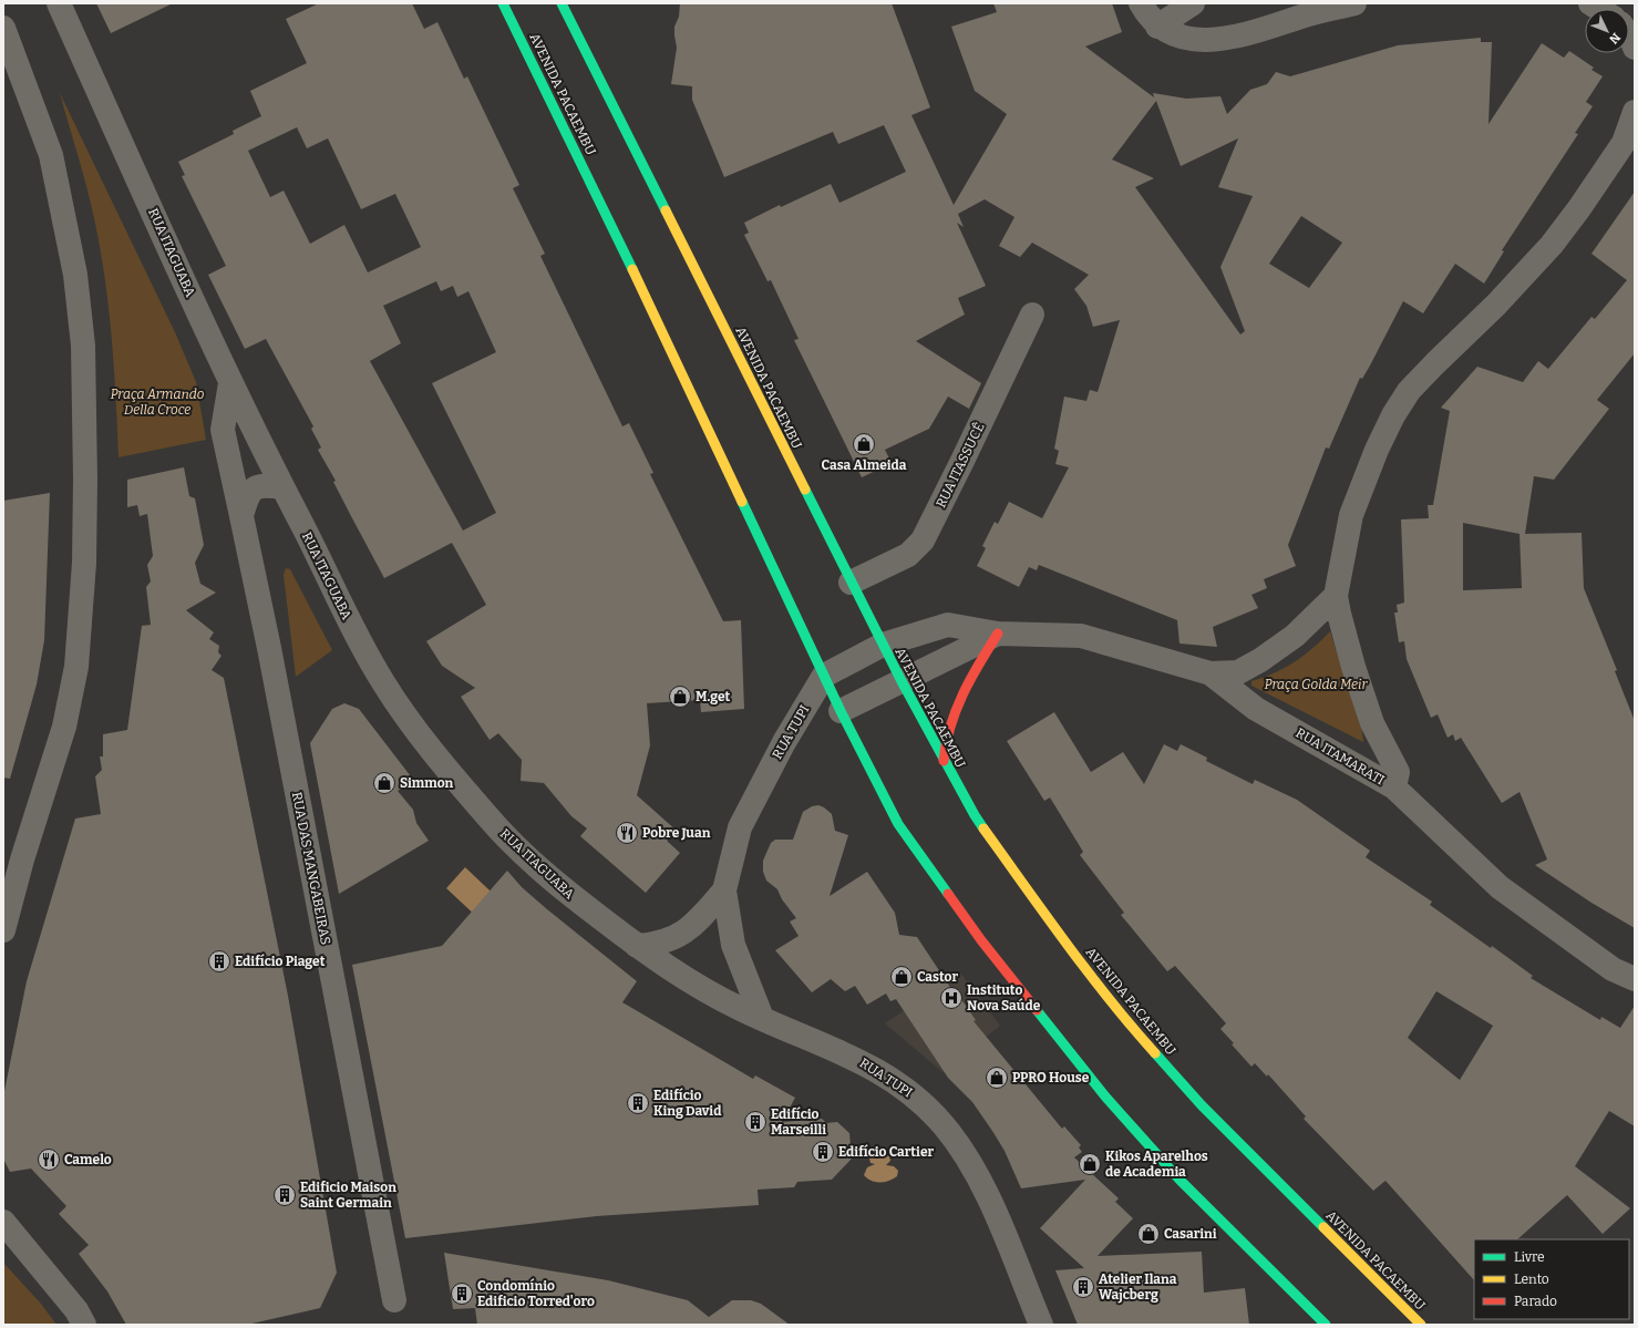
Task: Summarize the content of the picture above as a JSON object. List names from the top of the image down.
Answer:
{
  "streets": {
    "main road": ["AVENIDA PACAEMBU"],
    "street": [
      "RUA ITAGUABA",
      "RUA ITASSUCÊ",
      "RUA TUPI",
      "RUA ITAMARATI",
      "RUA DAS MANGABEIRAS"
    ]
  },
  "crossings": [
    ["AVENIDA PACAEMBU", "RUA ITASSUCÊ"],
    ["AVENIDA PACAEMBU", "RUA TUPI"],
    ["AVENIDA PACAEMBU", "RUA ITAMARATI"],
    ["RUA ITAGUABA", "RUA TUPI"],
    ["RUA ITAGUABA", "RUA DAS MANGABEIRAS"],
    ["RUA TUPI", "RUA ITAMARATI"]
  ],
  "parks": ["Praça Armando Della Croce", "Praça Golda Meir"],
  "places": {
    "shop": [
      "Casa Almeida",
      "M.get",
      "Simmon",
      "Castor",
      "PPRO House",
      "Kikos Aparelhos de Academia",
      "Casarini"
    ],
    "restaurant": ["Pobre Juan", "Camelo"],
    "building": [
      "Edifício Piaget",
      "Edifício King David",
      "Edifício Marseilli",
      "Edifício Cartier",
      "Edificio Maison Saint Germain",
      "Atelier Ilana Wajcberg",
      "Condomínio Edificio Torred'oro"
    ],
    "hospital": ["Instituto Nova Saúde"]
  },
  "legend": ["Livre", "Lento", "Parado"],
  "north": "bottom right"
}
